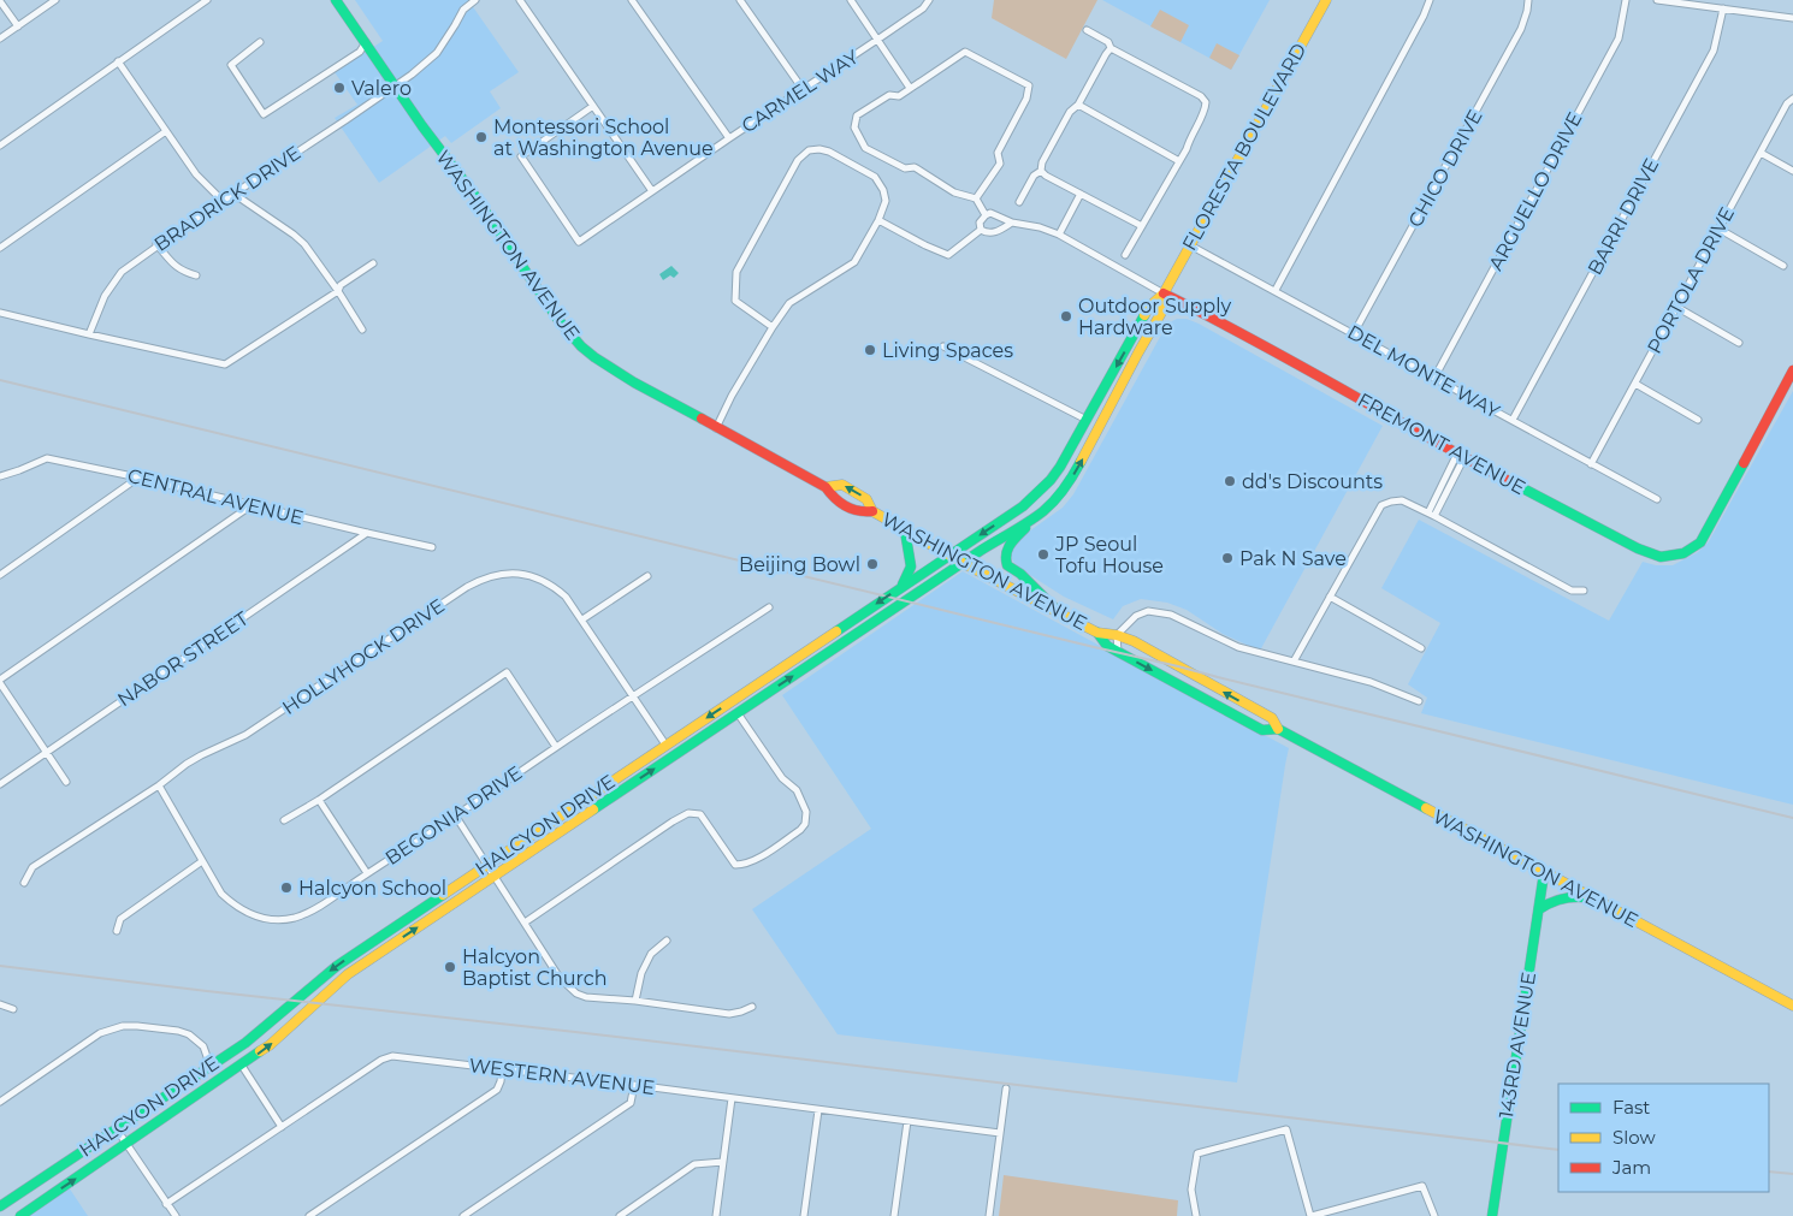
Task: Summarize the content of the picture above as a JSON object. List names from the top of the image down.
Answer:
{
  "streets": {
    "main road": [
      "FLORESTA BOULEVARD",
      "WASHINGTON AVENUE",
      "FREMONT AVENUE",
      "HALCYON DRIVE",
      "143RD AVENUE"
    ],
    "street": [
      "CARMEL WAY",
      "CHICO DRIVE",
      "ARGUELLO DRIVE",
      "BRADRICK DRIVE",
      "BARRI DRIVE",
      "PORTOLA DRIVE",
      "DEL MONTE WAY",
      "CENTRAL AVENUE",
      "HOLLYHOCK DRIVE",
      "NABOR STREET",
      "BEGONIA DRIVE",
      "WESTERN AVENUE"
    ]
  },
  "crossings": [
    ["FLORESTA BOULEVARD", "WASHINGTON AVENUE"],
    ["FLORESTA BOULEVARD", "DEL MONTE WAY"],
    ["FLORESTA BOULEVARD", "FREMONT AVENUE"],
    ["FLORESTA BOULEVARD", "HALCYON DRIVE"],
    ["CHICO DRIVE", "DEL MONTE WAY"],
    ["ARGUELLO DRIVE", "DEL MONTE WAY"],
    ["BRADRICK DRIVE", "WASHINGTON AVENUE"],
    ["BARRI DRIVE", "DEL MONTE WAY"],
    ["WASHINGTON AVENUE", "HALCYON DRIVE"],
    ["WASHINGTON AVENUE", "143RD AVENUE"],
    ["PORTOLA DRIVE", "DEL MONTE WAY"],
    ["CENTRAL AVENUE", "NABOR STREET"],
    ["HOLLYHOCK DRIVE", "BEGONIA DRIVE"],
    ["HOLLYHOCK DRIVE", "HALCYON DRIVE"]
  ],
  "places": [
    "Valero",
    "Montessori School at Washington Avenue",
    "Outdoor Supply Hardware",
    "Living Spaces",
    "dd's Discounts",
    "JP Seoul Tofu House",
    "Pak N Save",
    "Beijing Bowl",
    "Halcyon School",
    "Halcyon Baptist Church"
  ],
  "legend": ["Fast", "Slow", "Jam"]
}
